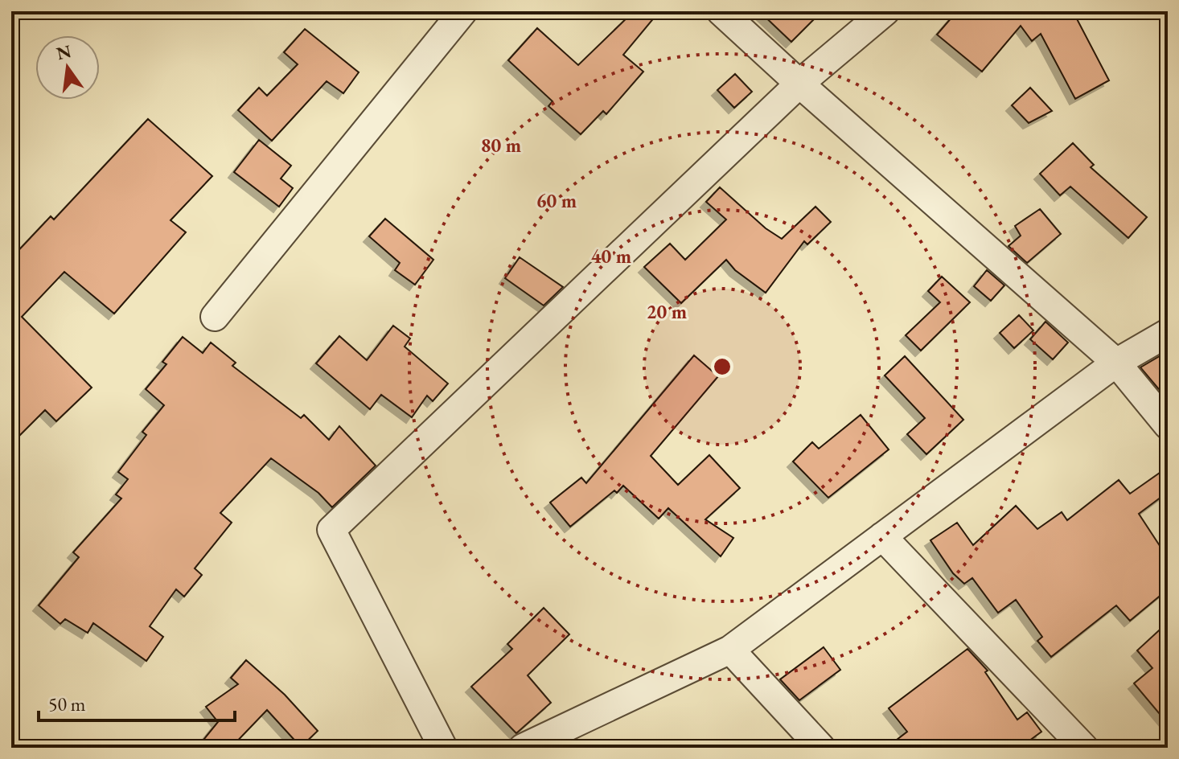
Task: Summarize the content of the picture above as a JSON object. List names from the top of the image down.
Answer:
{
  "scale_bar": "50 m",
  "north": "top",
  "rings": [
    "80 m",
    "60 m",
    "40 m",
    "20 m"
  ]
}
